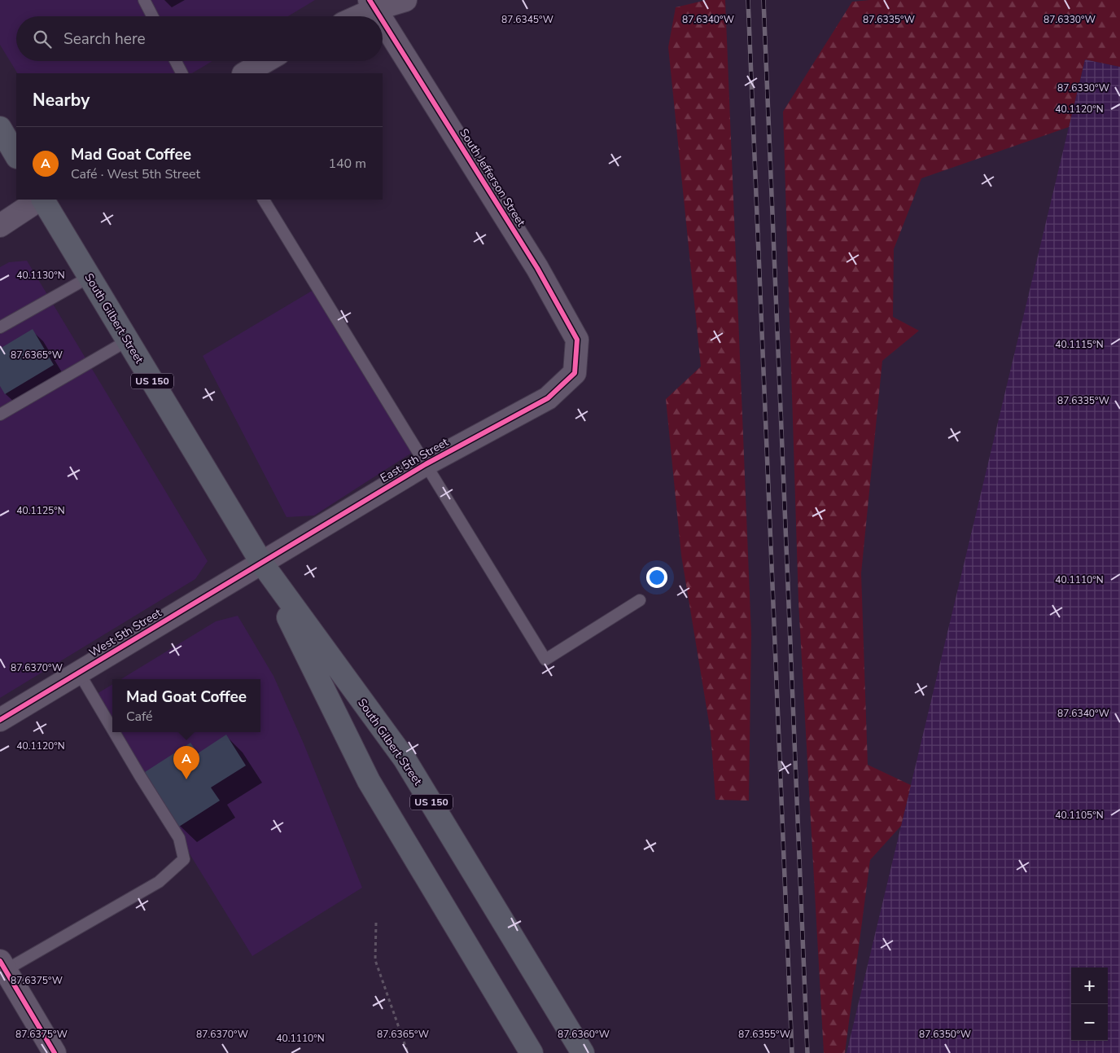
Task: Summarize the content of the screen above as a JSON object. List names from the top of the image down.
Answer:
{
  "streets": {
    "main road": ["South Gilbert Street", "US 150"],
    "street": ["South Jefferson Street", "East 5th Street", "West 5th Street"]
  },
  "crossings": [
    ["South Jefferson Street", "East 5th Street"],
    ["South Gilbert Street", "East 5th Street"],
    ["South Gilbert Street", "West 5th Street"],
    ["East 5th Street", "West 5th Street"]
  ],
  "page": {
    "search": "Search here",
    "heading": "Nearby",
    "list": [
      {
        "mark": "A",
        "name": "Mad Goat Coffee",
        "note": "Café · West 5th Street",
        "value": "140 m"
      }
    ],
    "popup": ["Mad Goat Coffee", "Café"],
    "pins": "A",
    "map_buttons": ["+", "−"]
  },
  "coordinates": [
    "87.6345°W",
    "87.6340°W",
    "87.6335°W",
    "87.6330°W",
    "40.1120°N",
    "40.1130°N",
    "40.1115°N",
    "87.6365°W",
    "40.1125°N",
    "40.1110°N",
    "87.6370°W",
    "40.1105°N",
    "87.6375°W",
    "87.6360°W",
    "87.6355°W",
    "87.6350°W"
  ]
}
